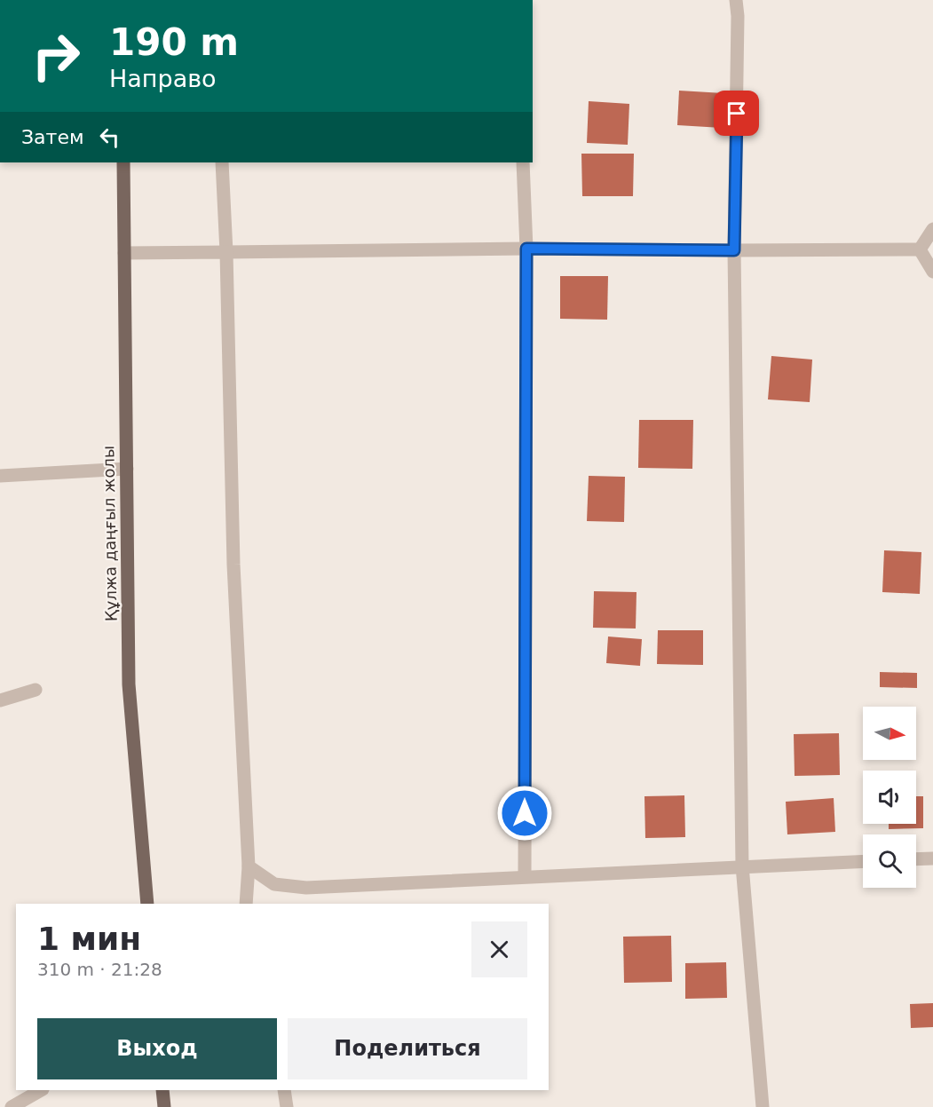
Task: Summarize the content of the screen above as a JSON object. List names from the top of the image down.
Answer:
{
  "streets": {
    "main road": ["Құлжа даңғыл жолы"]
  },
  "north": "right",
  "page": {
    "turn": ["190 m", "Направо"],
    "then": "Затем",
    "heading": ["1 мин", "310 m · 21:28"],
    "buttons": ["Выход", "Поделиться"]
  }
}
